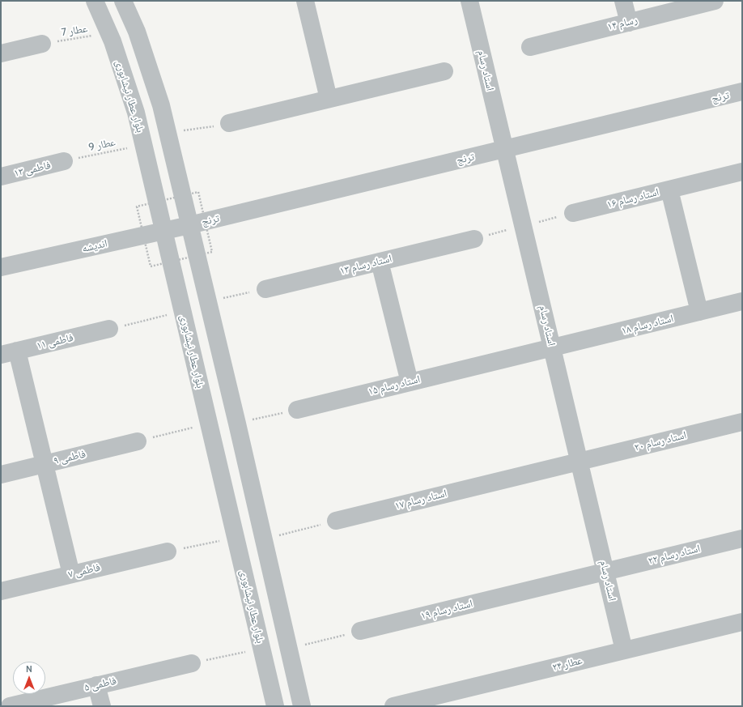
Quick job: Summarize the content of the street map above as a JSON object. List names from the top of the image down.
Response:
{
  "streets": {
    "street": [
      "رسام ۱۴",
      "استاد رسام",
      "بلوار عطار نیشابوری",
      "ترنج",
      "فاطمی ۱۳",
      "استاد رسام ۱۶",
      "اندیشه",
      "استاد رسام ۱۳",
      "استاد رسام ۱۸",
      "فاطمی ۱۱",
      "استاد رسام ۱۵",
      "استاد رسام ۲۰",
      "فاطمی ۹",
      "استاد رسام ۱۷",
      "استاد رسام ۲۲",
      "فاطمی ۷",
      "استاد رسام ۱۹",
      "عطار ۲۴",
      "فاطمی ۵"
    ],
    "path": ["عطار 7", "عطار 9"]
  },
  "crossings": [
    ["عطار 7", "بلوار عطار نیشابوری"],
    ["استاد رسام", "ترنج"],
    ["استاد رسام", "استاد رسام ۱۸"],
    ["استاد رسام", "استاد رسام ۱۵"],
    ["استاد رسام", "استاد رسام ۲۰"],
    ["استاد رسام", "استاد رسام ۱۷"],
    ["استاد رسام", "استاد رسام ۲۲"],
    ["استاد رسام", "استاد رسام ۱۹"],
    ["استاد رسام", "عطار ۲۴"],
    ["بلوار عطار نیشابوری", "عطار 9"],
    ["بلوار عطار نیشابوری", "اندیشه"],
    ["ترنج", "اندیشه"],
    ["عطار 9", "فاطمی ۱۳"],
    ["استاد رسام ۱۸", "استاد رسام ۱۵"],
    ["استاد رسام ۲۰", "استاد رسام ۱۷"],
    ["استاد رسام ۲۲", "استاد رسام ۱۹"]
  ],
  "north": "top"
}
